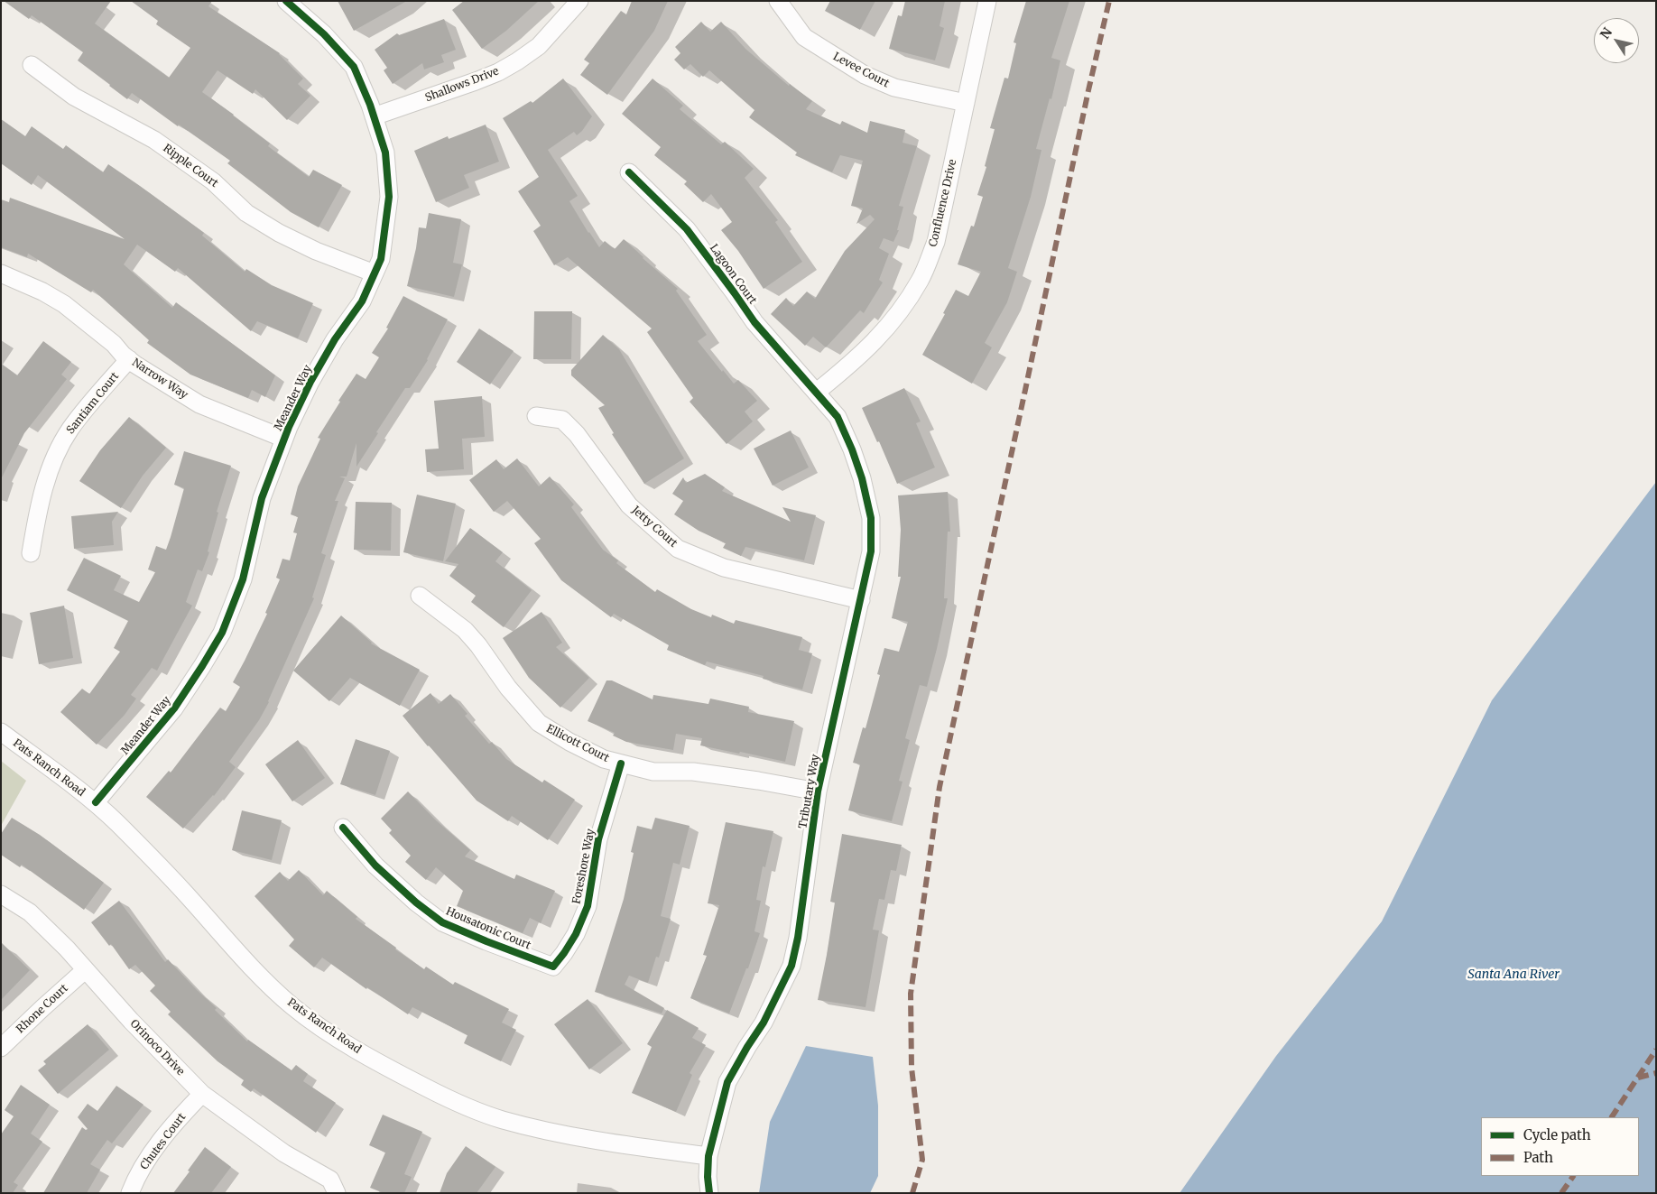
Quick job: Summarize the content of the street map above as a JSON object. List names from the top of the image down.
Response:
{
  "streets": {
    "street": [
      "Levee Court",
      "Shallows Drive",
      "Ripple Court",
      "Confluence Drive",
      "Lagoon Court",
      "Narrow Way",
      "Meander Way",
      "Santiam Court",
      "Jetty Court",
      "Ellicott Court",
      "Pats Ranch Road",
      "Tributary Way",
      "Foreshore Way",
      "Housatonic Court",
      "Rhone Court",
      "Orinoco Drive",
      "Chutes Court"
    ]
  },
  "crossings": [
    ["Levee Court", "Confluence Drive"],
    ["Shallows Drive", "Meander Way"],
    ["Ripple Court", "Meander Way"],
    ["Confluence Drive", "Lagoon Court"],
    ["Confluence Drive", "Tributary Way"],
    ["Lagoon Court", "Tributary Way"],
    ["Narrow Way", "Meander Way"],
    ["Narrow Way", "Santiam Court"],
    ["Meander Way", "Pats Ranch Road"],
    ["Jetty Court", "Tributary Way"],
    ["Ellicott Court", "Tributary Way"],
    ["Ellicott Court", "Foreshore Way"],
    ["Pats Ranch Road", "Tributary Way"],
    ["Foreshore Way", "Housatonic Court"],
    ["Rhone Court", "Orinoco Drive"],
    ["Orinoco Drive", "Chutes Court"]
  ],
  "water": ["Santa Ana River"],
  "legend": ["Cycle path", "Path"],
  "north": "top left"
}
